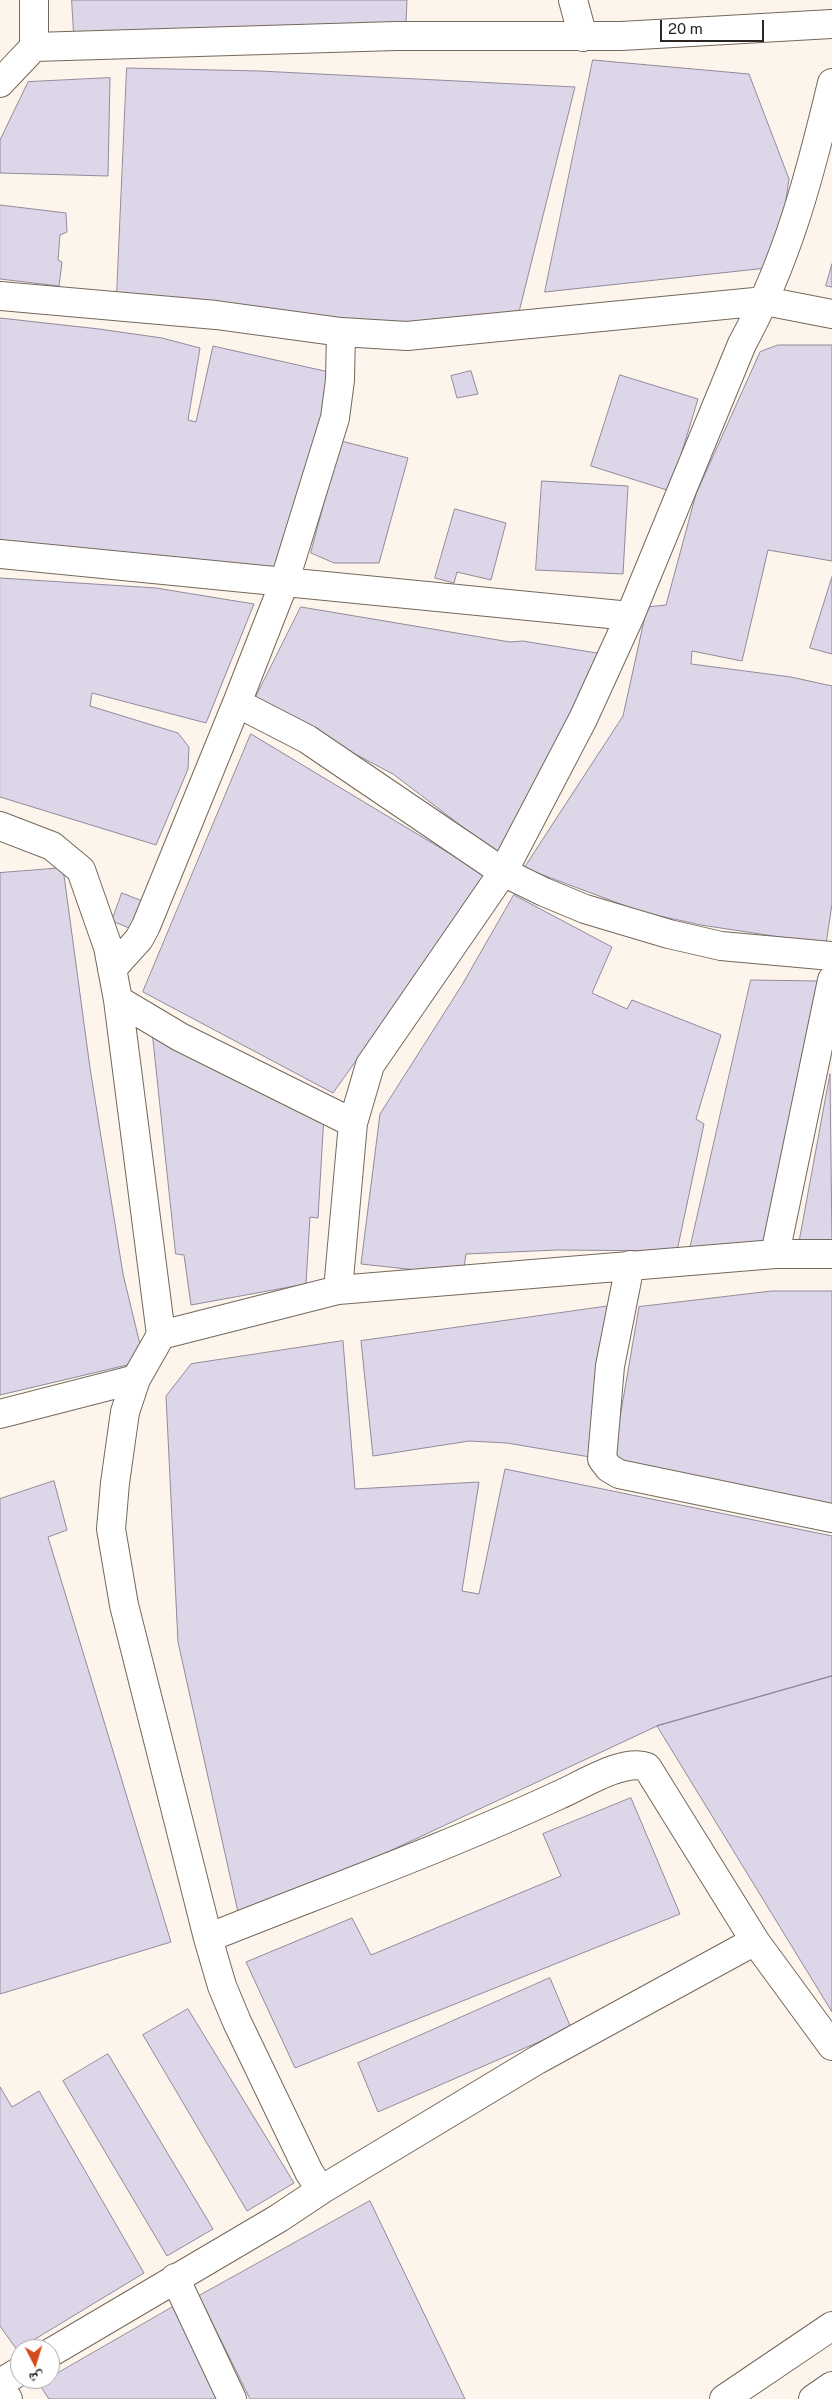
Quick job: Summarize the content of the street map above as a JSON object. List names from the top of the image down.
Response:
{
  "scale_bar": "20 m",
  "north": "bottom"
}
